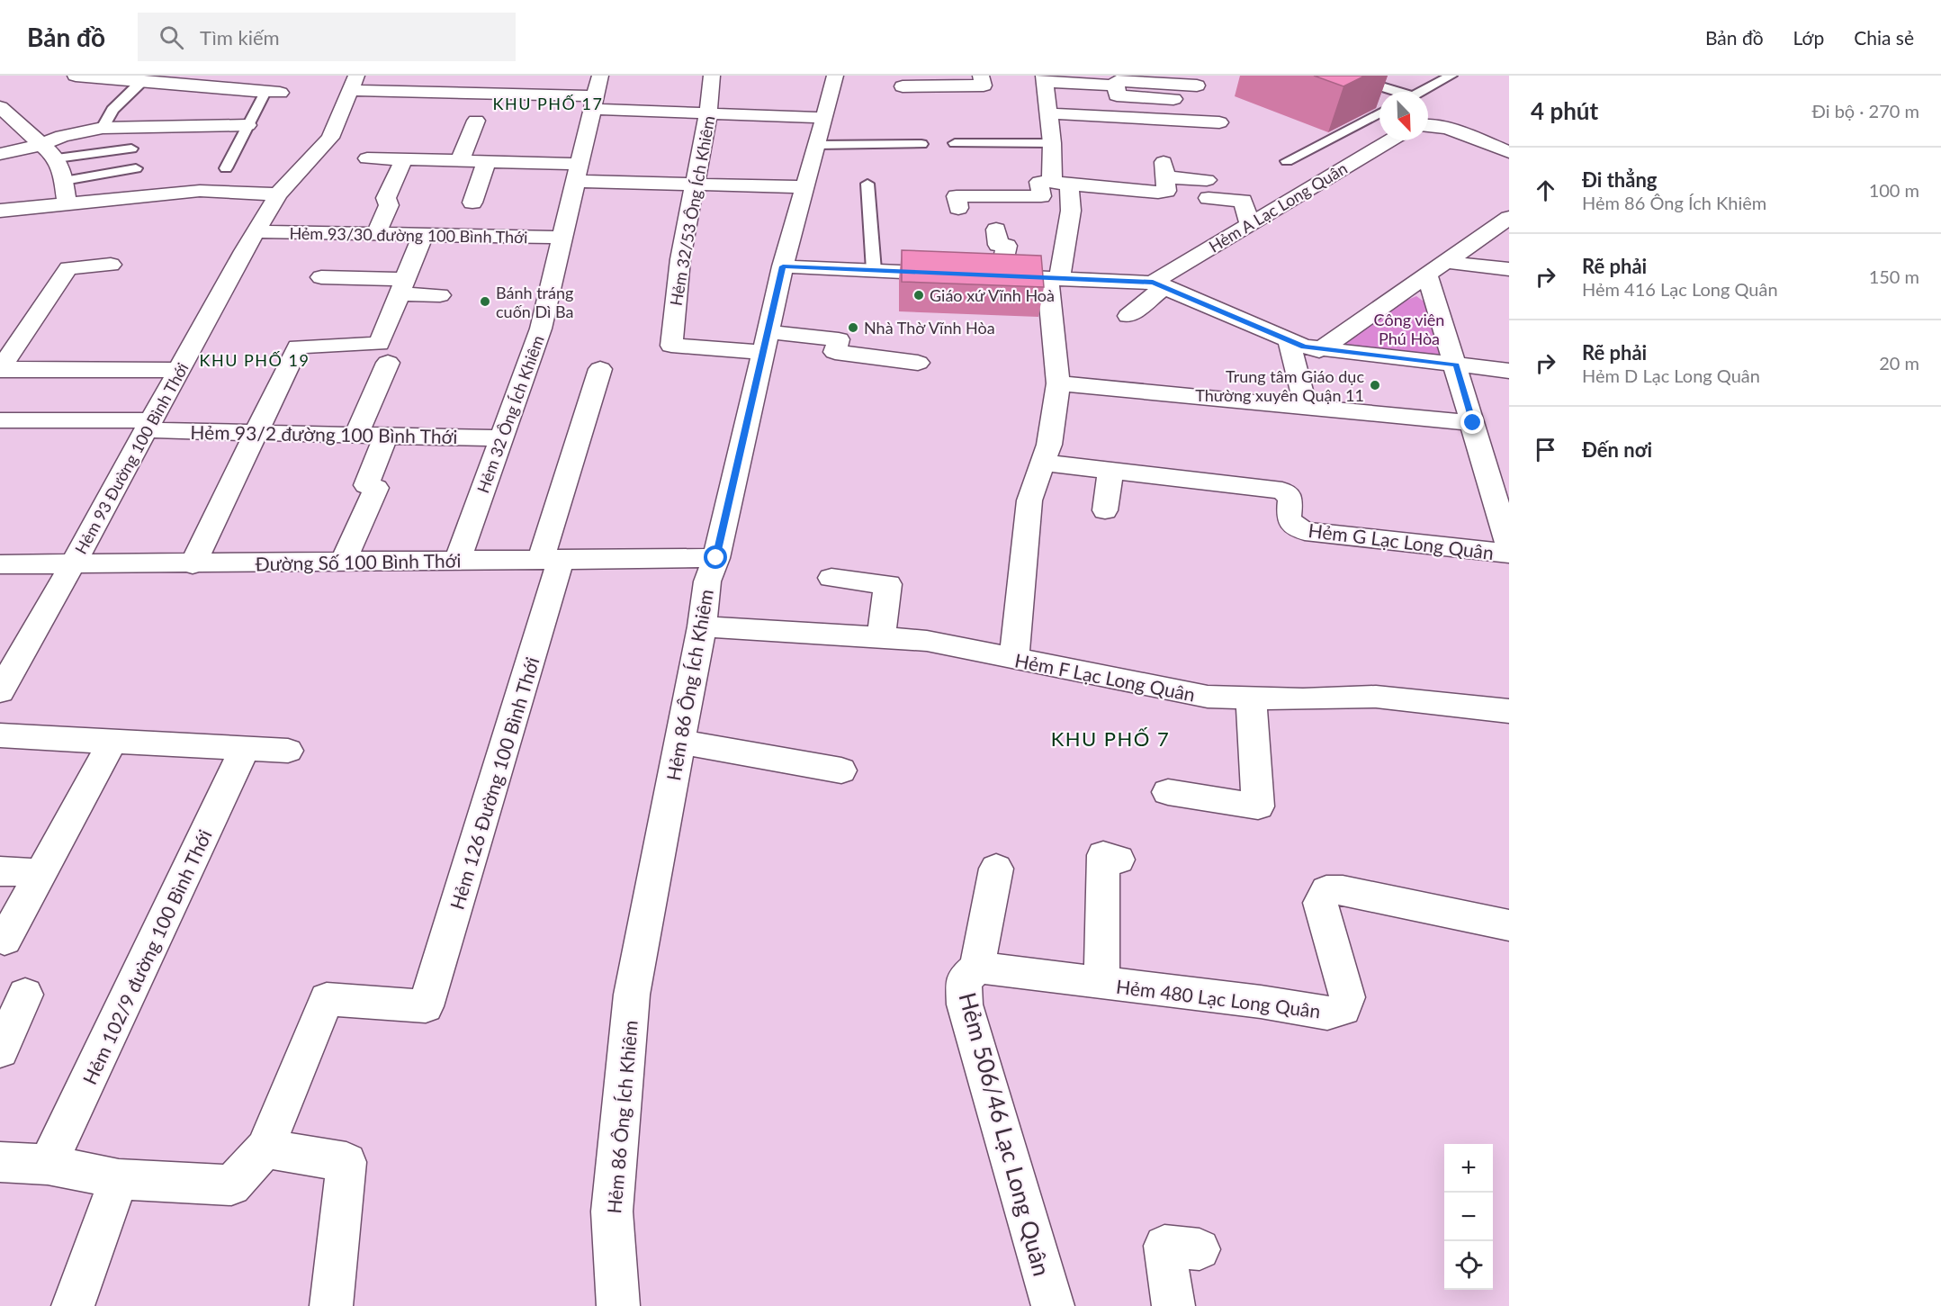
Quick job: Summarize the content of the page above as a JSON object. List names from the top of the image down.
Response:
{
  "streets": {
    "street": [
      "Hẻm A Lạc Long Quân",
      "Hẻm 32/53 Ông Ích Khiêm",
      "Hẻm 93/30 đường 100 Bình Thới",
      "Hẻm 32 Ông Ích Khiêm",
      "Hẻm 93/2 đường 100 Bình Thới",
      "Hẻm 93 Đường 100 Bình Thới",
      "Hẻm G Lạc Long Quân",
      "Đường Số 100 Bình Thới",
      "Hẻm F Lạc Long Quân",
      "Hẻm 86 Ông Ích Khiêm",
      "Hẻm 126 Đường 100 Bình Thới",
      "Hẻm 102/9 đường 100 Bình Thới",
      "Hẻm 480 Lạc Long Quân",
      "Hẻm 506/46 Lạc Long Quân"
    ]
  },
  "crossings": [
    ["Hẻm 32/53 Ông Ích Khiêm", "Hẻm 86 Ông Ích Khiêm"],
    ["Hẻm 93/30 đường 100 Bình Thới", "Hẻm 32 Ông Ích Khiêm"],
    ["Hẻm 93/30 đường 100 Bình Thới", "Hẻm 93 Đường 100 Bình Thới"],
    ["Hẻm 32 Ông Ích Khiêm", "Hẻm 93/2 đường 100 Bình Thới"],
    ["Hẻm 32 Ông Ích Khiêm", "Đường Số 100 Bình Thới"],
    ["Hẻm 93/2 đường 100 Bình Thới", "Hẻm 93 Đường 100 Bình Thới"],
    ["Hẻm 93 Đường 100 Bình Thới", "Đường Số 100 Bình Thới"],
    ["Đường Số 100 Bình Thới", "Hẻm 86 Ông Ích Khiêm"],
    ["Đường Số 100 Bình Thới", "Hẻm 126 Đường 100 Bình Thới"],
    ["Hẻm F Lạc Long Quân", "Hẻm 86 Ông Ích Khiêm"],
    ["Hẻm 480 Lạc Long Quân", "Hẻm 506/46 Lạc Long Quân"]
  ],
  "districts": ["KHU PHỐ 17", "KHU PHỐ 19", "KHU PHỐ 7"],
  "parks": ["Công viên Phú Hòa"],
  "places": [
    "Giáo xứ Vĩnh Hoà",
    "Bánh tráng cuốn Dì Ba",
    "Nhà Thờ Vĩnh Hòa",
    "Trung tâm Giáo dục Thường xuyên Quận 11"
  ],
  "north": "bottom right",
  "page": {
    "header": "Bản đồ",
    "search": "Tìm kiếm",
    "nav": ["Bản đồ", "Lớp", "Chia sẻ"],
    "heading": ["4 phút", "Đi bộ · 270 m"],
    "list": [
      ["Đi thẳng", "Hẻm 86 Ông Ích Khiêm", "100 m"],
      ["Rẽ phải", "Hẻm 416 Lạc Long Quân", "150 m"],
      ["Rẽ phải", "Hẻm D Lạc Long Quân", "20 m"],
      "Đến nơi"
    ],
    "map_buttons": ["+", "−"]
  }
}
